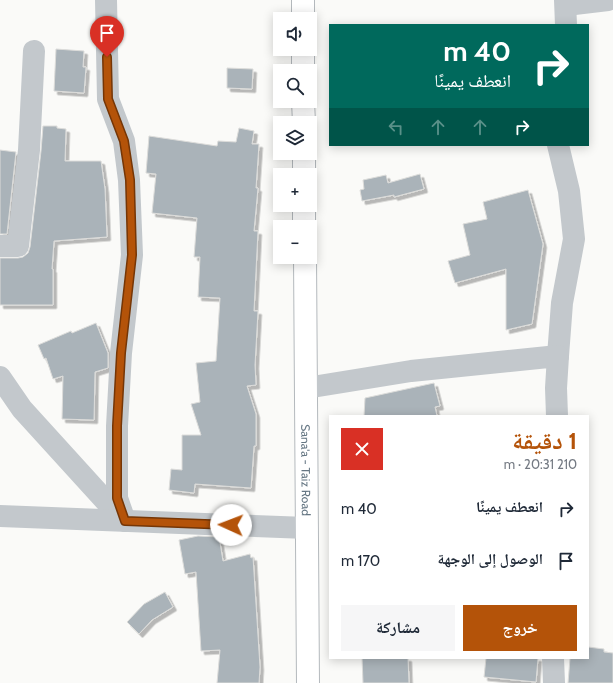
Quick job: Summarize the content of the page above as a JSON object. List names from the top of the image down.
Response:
{
  "streets": {
    "highway": ["Sana'a - Taiz Road"]
  },
  "page": {
    "map_buttons": ["+", "−"],
    "turn": ["40 m", "انعطف يمينًا"],
    "heading": ["1 دقيقة", "210 m · 20:31"],
    "list": [
      {
        "name": "انعطف يمينًا",
        "value": "40 m"
      },
      {
        "name": "الوصول إلى الوجهة",
        "value": "170 m"
      }
    ],
    "buttons": ["خروج", "مشاركة"]
  }
}
